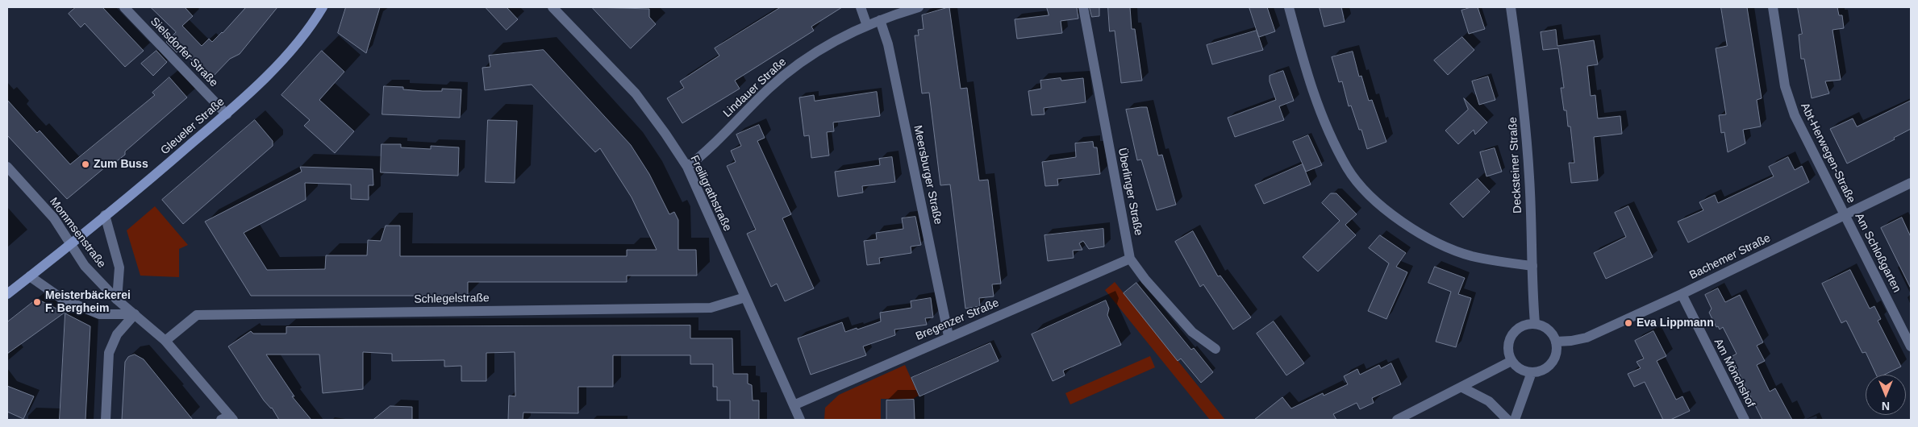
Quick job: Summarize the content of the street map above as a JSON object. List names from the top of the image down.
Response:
{
  "streets": {
    "main road": ["Gleueler Straße"],
    "street": [
      "Sielsdorfer Straße",
      "Lindauer Straße",
      "Abt-Herwegen-Straße",
      "Decksteiner Straße",
      "Meersburger Straße",
      "Überlinger Straße",
      "Freiligrathstraße",
      "Mommsenstraße",
      "Am Schloßgarten",
      "Bachemer Straße",
      "Schlegelstraße",
      "Bregenzer Straße",
      "Am Mönchshof"
    ]
  },
  "crossings": [
    ["Sielsdorfer Straße", "Gleueler Straße"],
    ["Lindauer Straße", "Meersburger Straße"],
    ["Lindauer Straße", "Freiligrathstraße"],
    ["Gleueler Straße", "Mommsenstraße"],
    ["Abt-Herwegen-Straße", "Am Schloßgarten"],
    ["Abt-Herwegen-Straße", "Bachemer Straße"],
    ["Decksteiner Straße", "Bachemer Straße"],
    ["Meersburger Straße", "Bregenzer Straße"],
    ["Überlinger Straße", "Bregenzer Straße"],
    ["Freiligrathstraße", "Schlegelstraße"],
    ["Freiligrathstraße", "Bregenzer Straße"],
    ["Mommsenstraße", "Schlegelstraße"],
    ["Am Schloßgarten", "Bachemer Straße"],
    ["Bachemer Straße", "Am Mönchshof"]
  ],
  "places": ["Zum Buss", "Meisterbäckerei F. Bergheim", "Eva Lippmann"],
  "north": "bottom"
}
